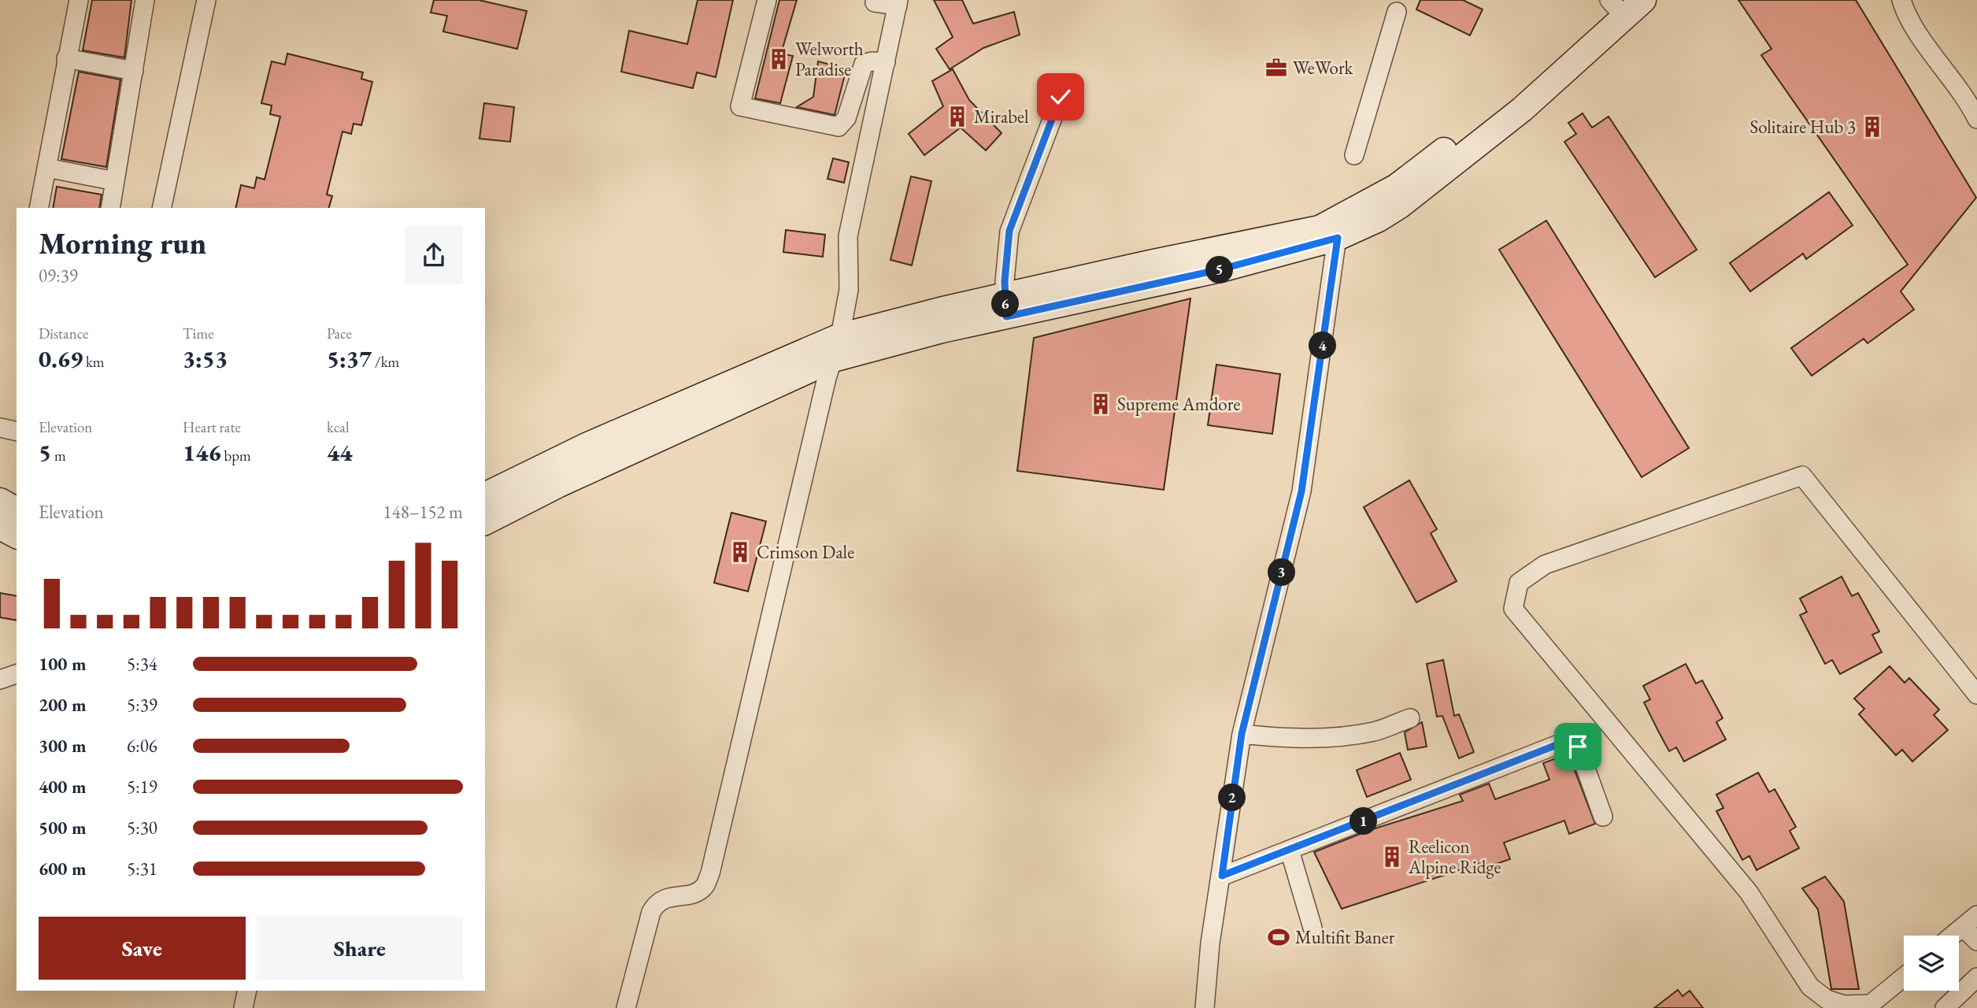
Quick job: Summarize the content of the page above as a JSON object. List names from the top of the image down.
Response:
{
  "places": {
    "building": [
      "Welworth Paradise",
      "Mirabel",
      "Solitaire Hub 3",
      "Supreme Amdore",
      "Crimson Dale",
      "Reelicon Alpine Ridge"
    ],
    "office": ["WeWork"],
    "sports": ["Multifit Baner"]
  },
  "page": {
    "heading": ["Morning run", "09:39"],
    "pins": [
      "5",
      "6",
      "4",
      "3",
      "2",
      "1"
    ],
    "stats": [
      ["Distance", "0.69 km"],
      ["Time", "3:53"],
      ["Pace", "5:37 /km"],
      ["Elevation", "5 m"],
      ["Heart rate", "146 bpm"],
      ["kcal", "44"]
    ],
    "chart": ["Elevation", "148–152 m"],
    "list": [
      {
        "name": "100 m",
        "note": "5:34"
      },
      {
        "name": "200 m",
        "note": "5:39"
      },
      {
        "name": "300 m",
        "note": "6:06"
      },
      {
        "name": "400 m",
        "note": "5:19"
      },
      {
        "name": "500 m",
        "note": "5:30"
      },
      {
        "name": "600 m",
        "note": "5:31"
      }
    ],
    "buttons": ["Save", "Share"]
  }
}
